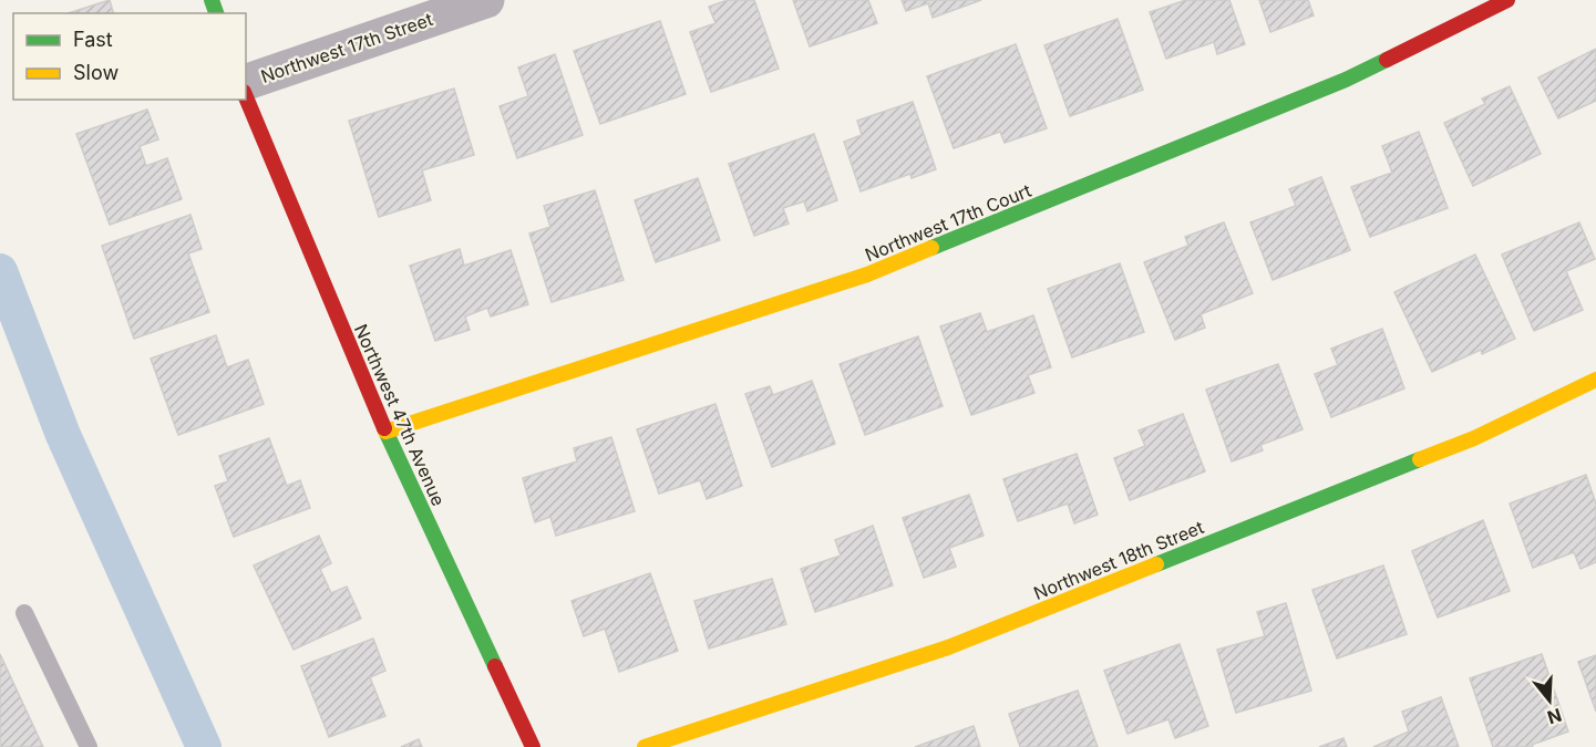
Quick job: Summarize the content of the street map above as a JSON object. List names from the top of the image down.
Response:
{
  "streets": {
    "street": [
      "Northwest 17th Street",
      "Northwest 17th Court",
      "Northwest 47th Avenue",
      "Northwest 18th Street"
    ]
  },
  "crossings": [
    ["Northwest 17th Court", "Northwest 47th Avenue"]
  ],
  "legend": ["Fast", "Slow"],
  "north": "bottom"
}
